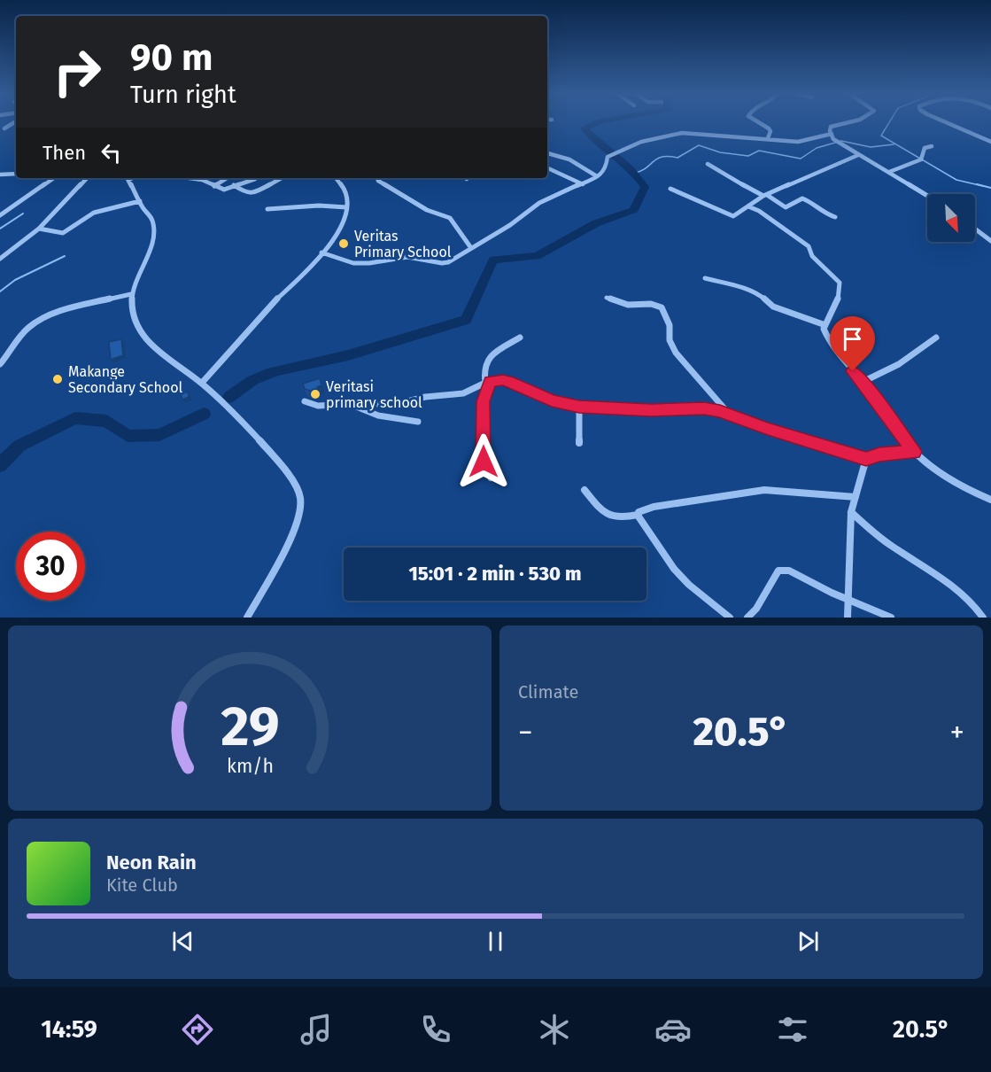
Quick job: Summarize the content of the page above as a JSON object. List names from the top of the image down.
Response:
{
  "places": ["Veritas Primary School", "Makange Secondary School", "Veritasi primary school"],
  "north": "bottom right",
  "page": {
    "turn": ["90 m", "Turn right"],
    "then": "Then",
    "limit": "30",
    "trip": "15:01 · 2 min · 530 m",
    "tile": "Climate",
    "heat": ["−", "20.5°", "+"],
    "song": ["Neon Rain", "Kite Club"],
    "tabs": ["14:59", "20.5°"],
    "gauge": ["29", "km/h"]
  }
}
